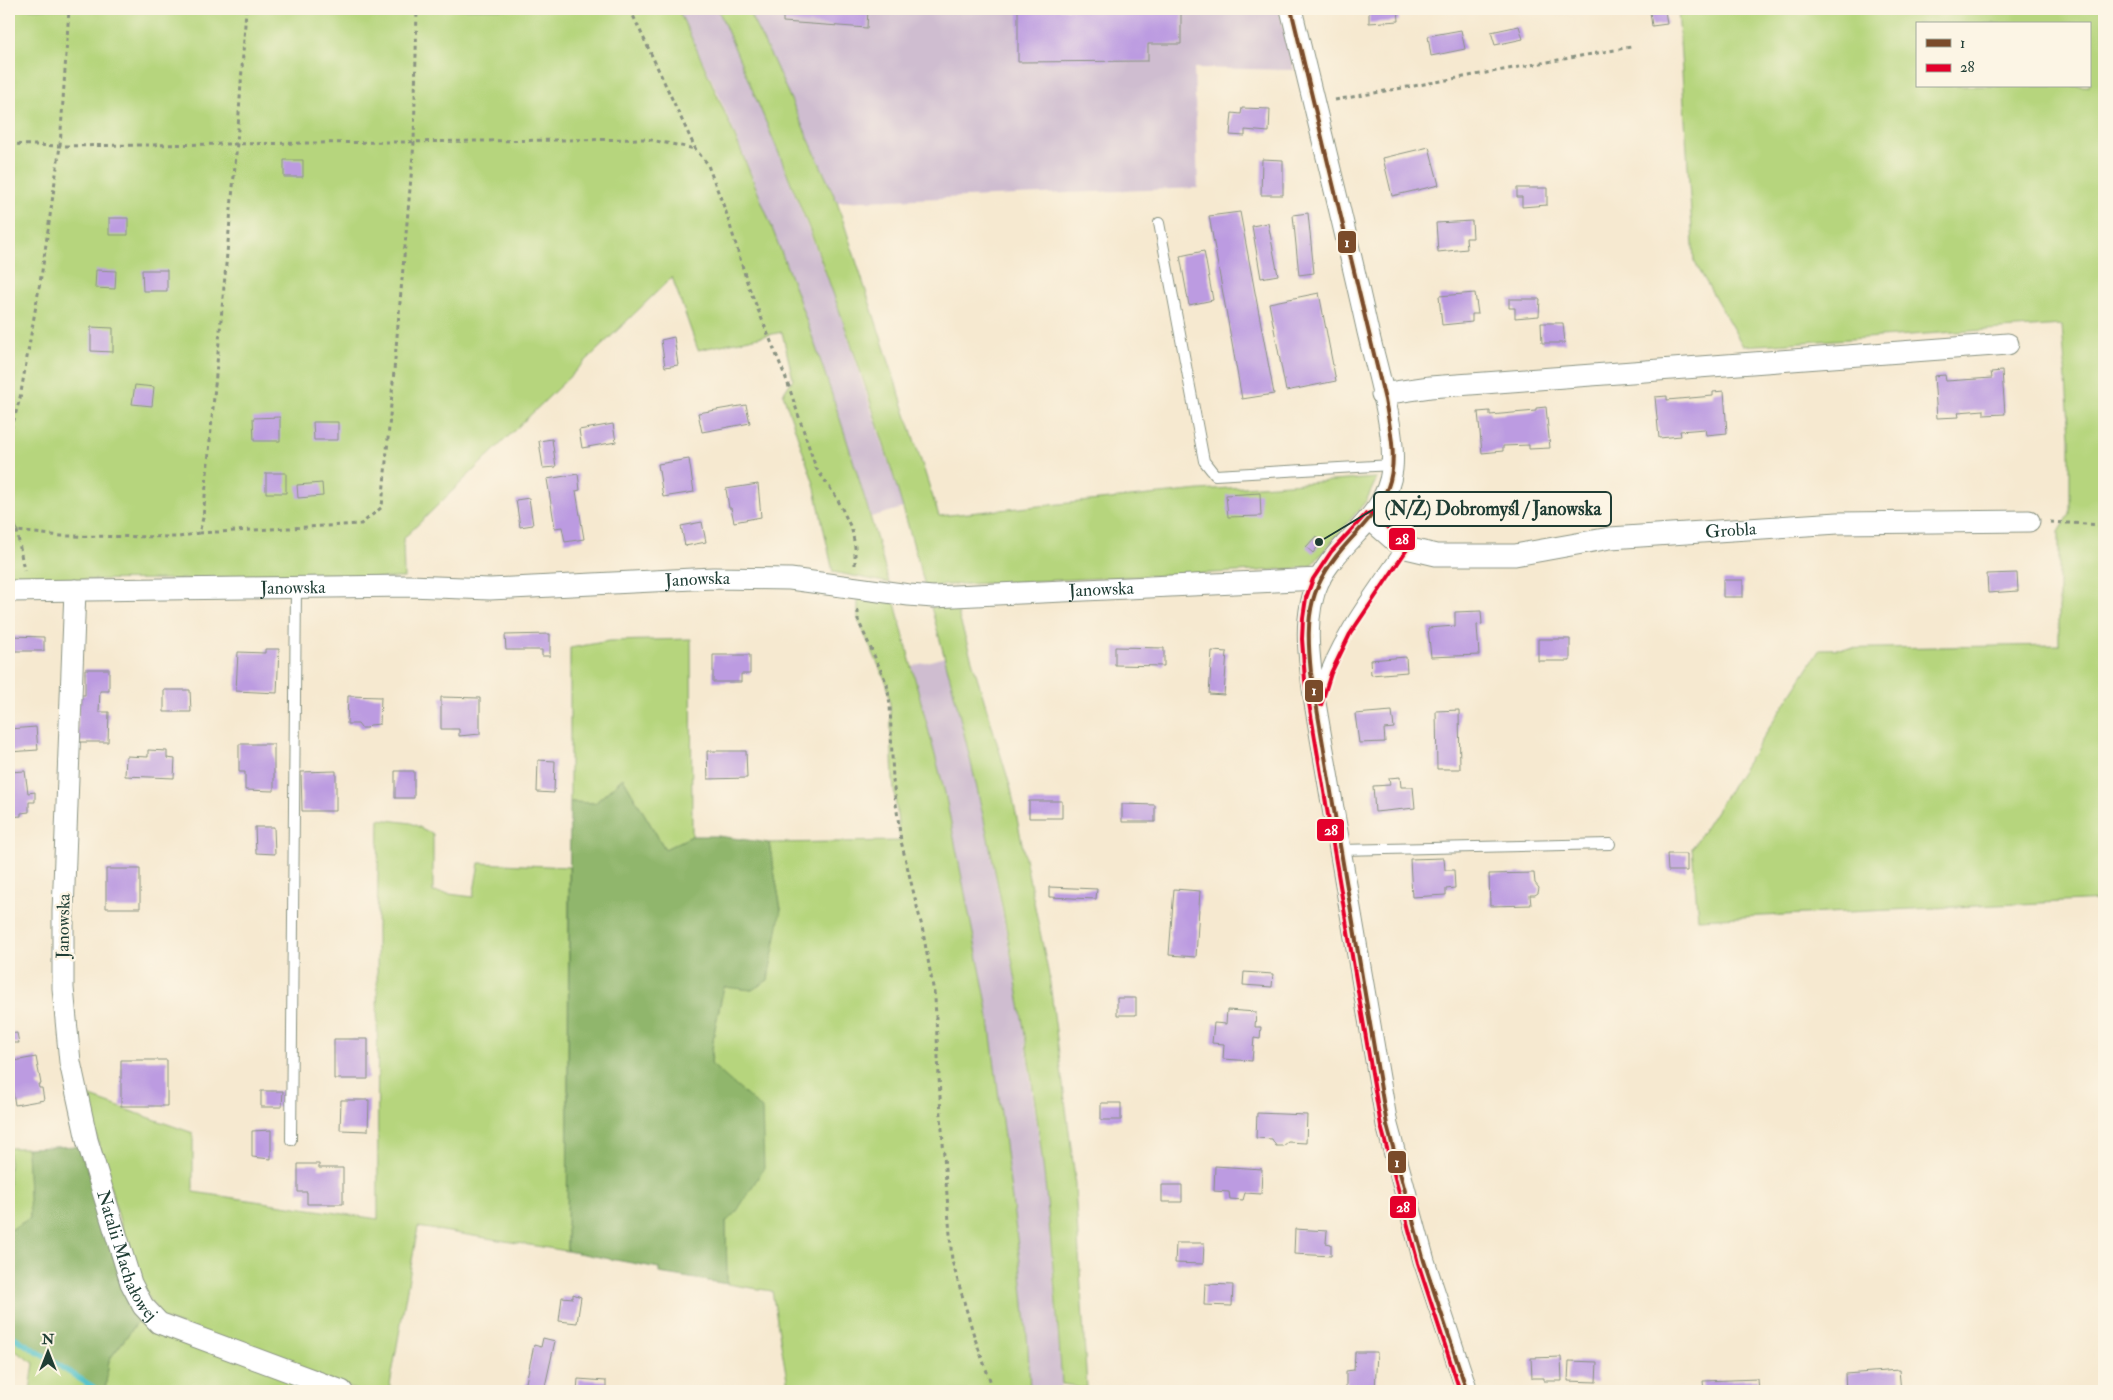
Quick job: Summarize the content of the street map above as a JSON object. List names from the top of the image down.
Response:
{
  "streets": {
    "street": ["Grobla", "Janowska", "Natalii Machałowej"]
  },
  "crossings": [
    ["Janowska", "Natalii Machałowej"]
  ],
  "places": ["(N/Ż) Dobromyśl / Janowska"],
  "lines": ["transit line 1", "transit line 28"],
  "legend": ["1", "28"],
  "north": "top"
}
